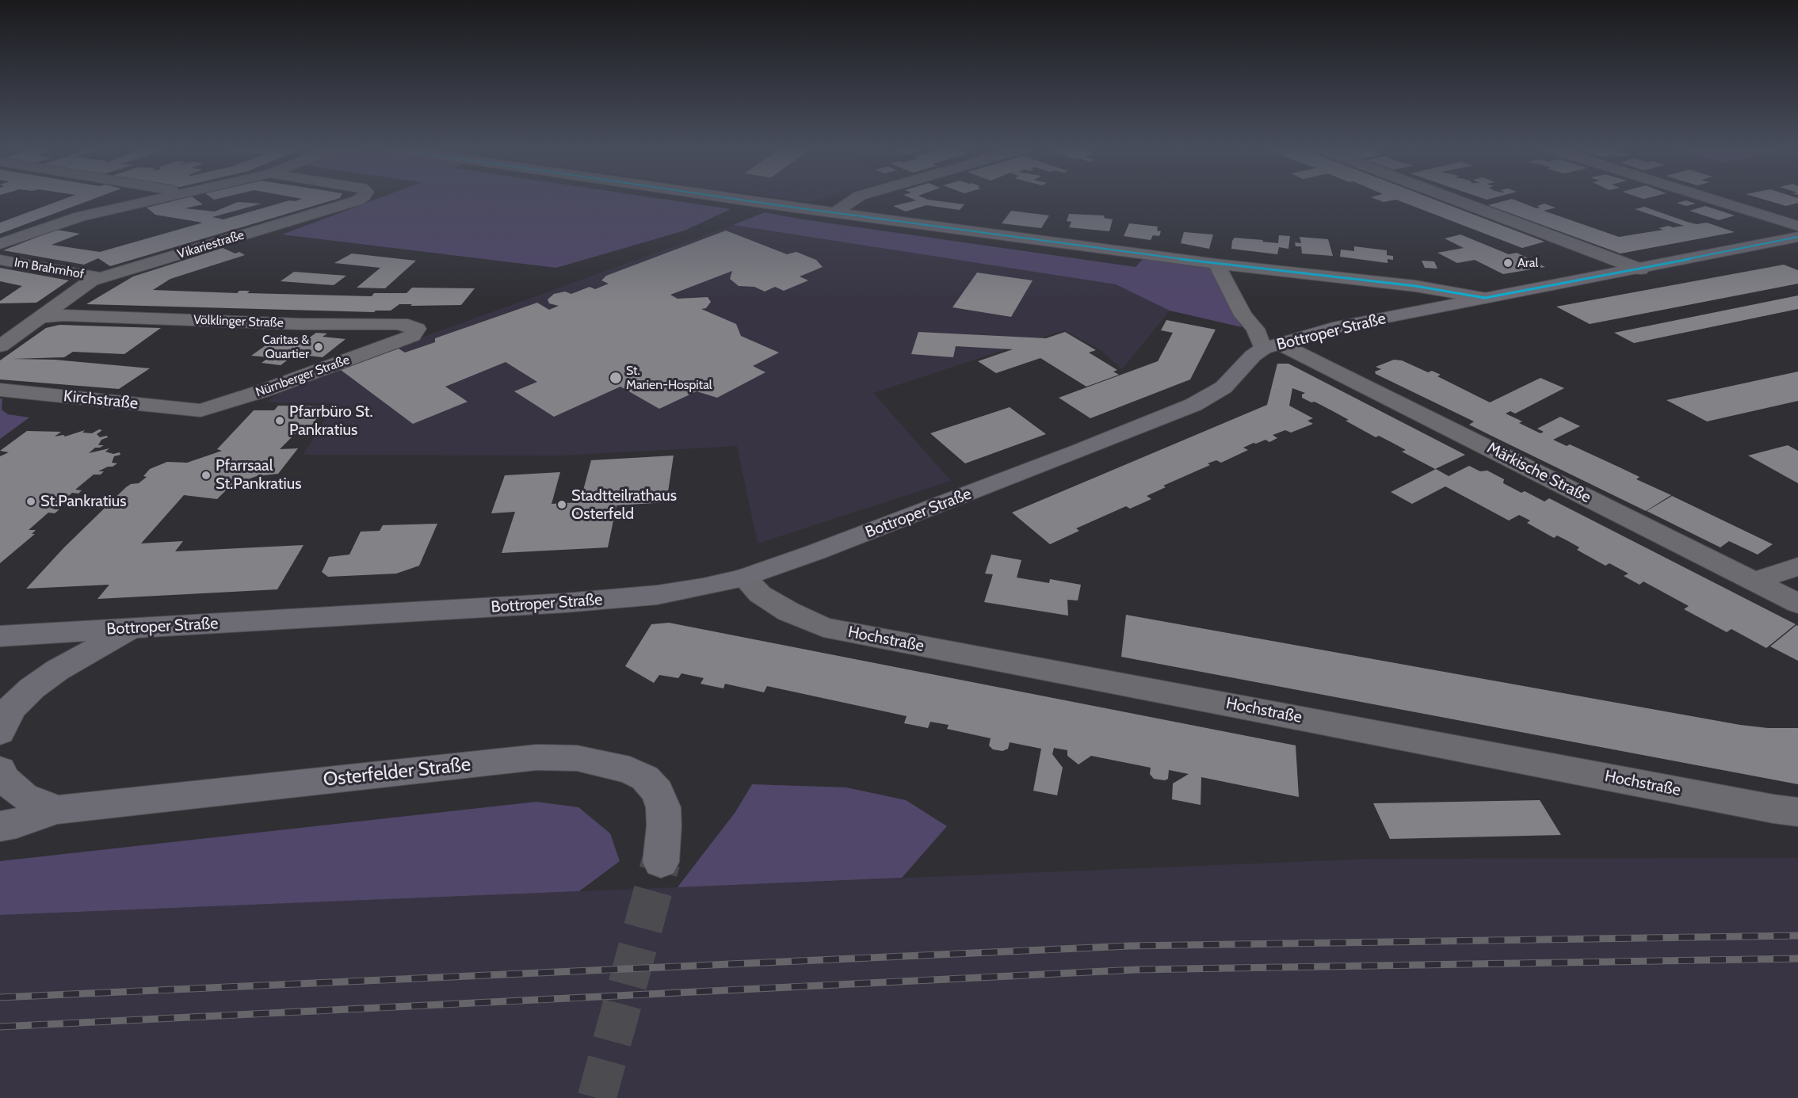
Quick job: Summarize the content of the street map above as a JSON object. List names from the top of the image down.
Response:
{
  "streets": {
    "main road": ["Bottroper Straße", "Osterfelder Straße"],
    "street": [
      "Vikariestraße",
      "Im Brahmhof",
      "Völklinger Straße",
      "Nürnberger Straße",
      "Kirchstraße",
      "Märkische Straße",
      "Hochstraße"
    ]
  },
  "crossings": [
    ["Vikariestraße", "Im Brahmhof"],
    ["Vikariestraße", "Völklinger Straße"],
    ["Völklinger Straße", "Nürnberger Straße"],
    ["Bottroper Straße", "Märkische Straße"],
    ["Bottroper Straße", "Hochstraße"],
    ["Nürnberger Straße", "Kirchstraße"]
  ],
  "places": [
    "Aral",
    "Caritas & Quartier",
    "St. Marien-Hospital",
    "Pfarrbüro St. Pankratius",
    "Pfarrsaal St.Pankratius",
    "St.Pankratius",
    "Stadtteilrathaus Osterfeld"
  ]
}
